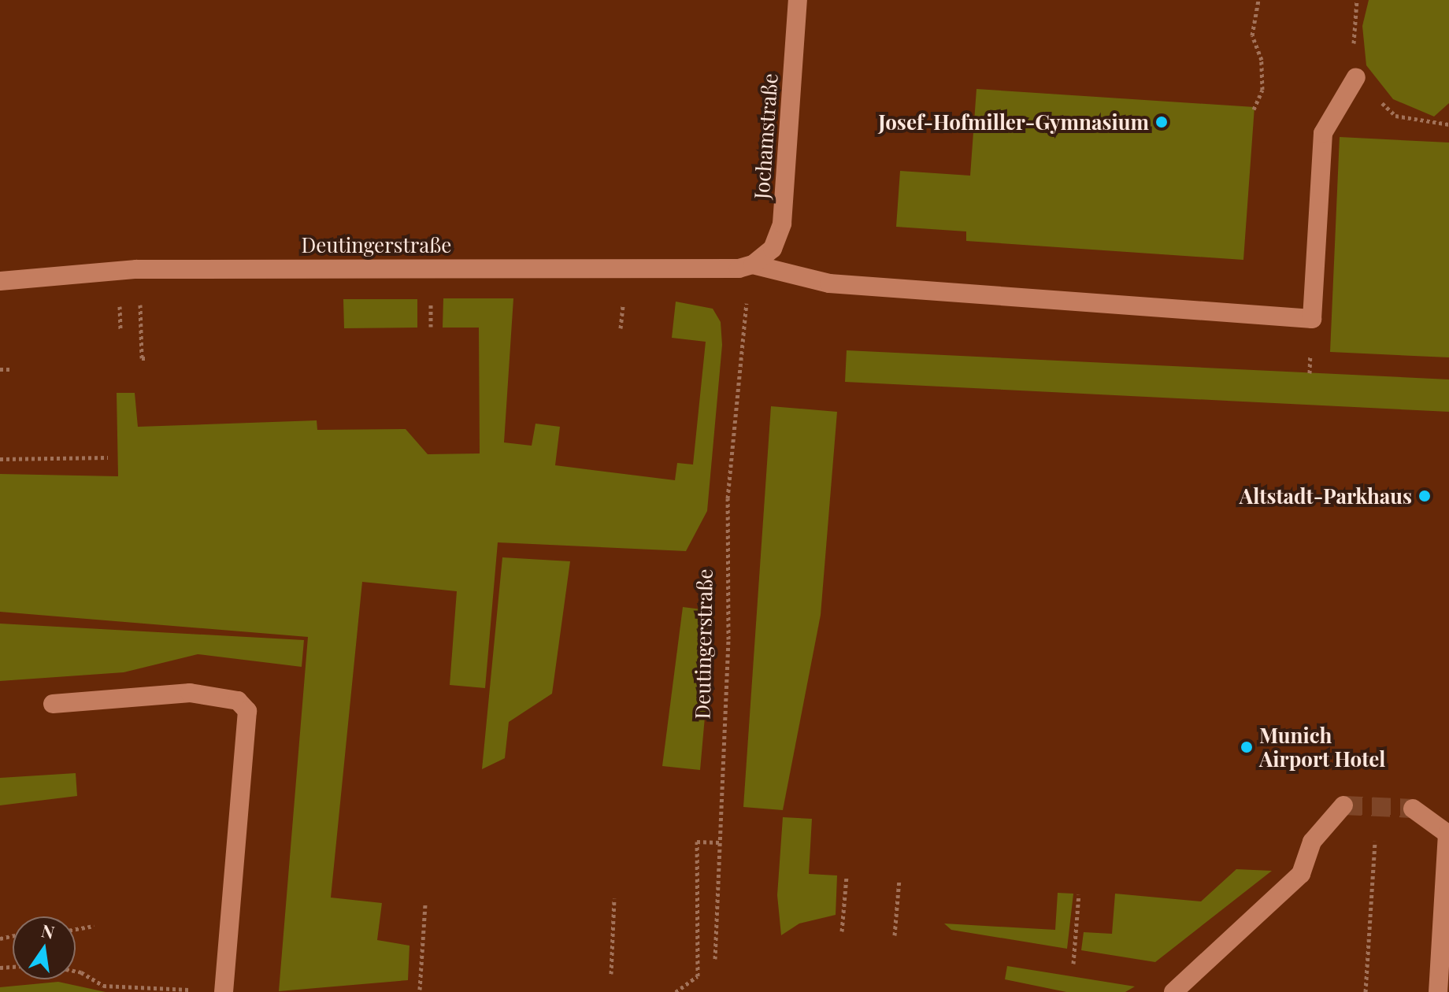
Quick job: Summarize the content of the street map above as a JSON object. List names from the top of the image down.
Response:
{
  "streets": {
    "street": ["Jochamstraße", "Deutingerstraße"]
  },
  "crossings": [
    ["Jochamstraße", "Deutingerstraße"]
  ],
  "places": ["Josef-Hofmiller-Gymnasium", "Altstadt-Parkhaus", "Munich Airport Hotel"],
  "north": "top"
}
